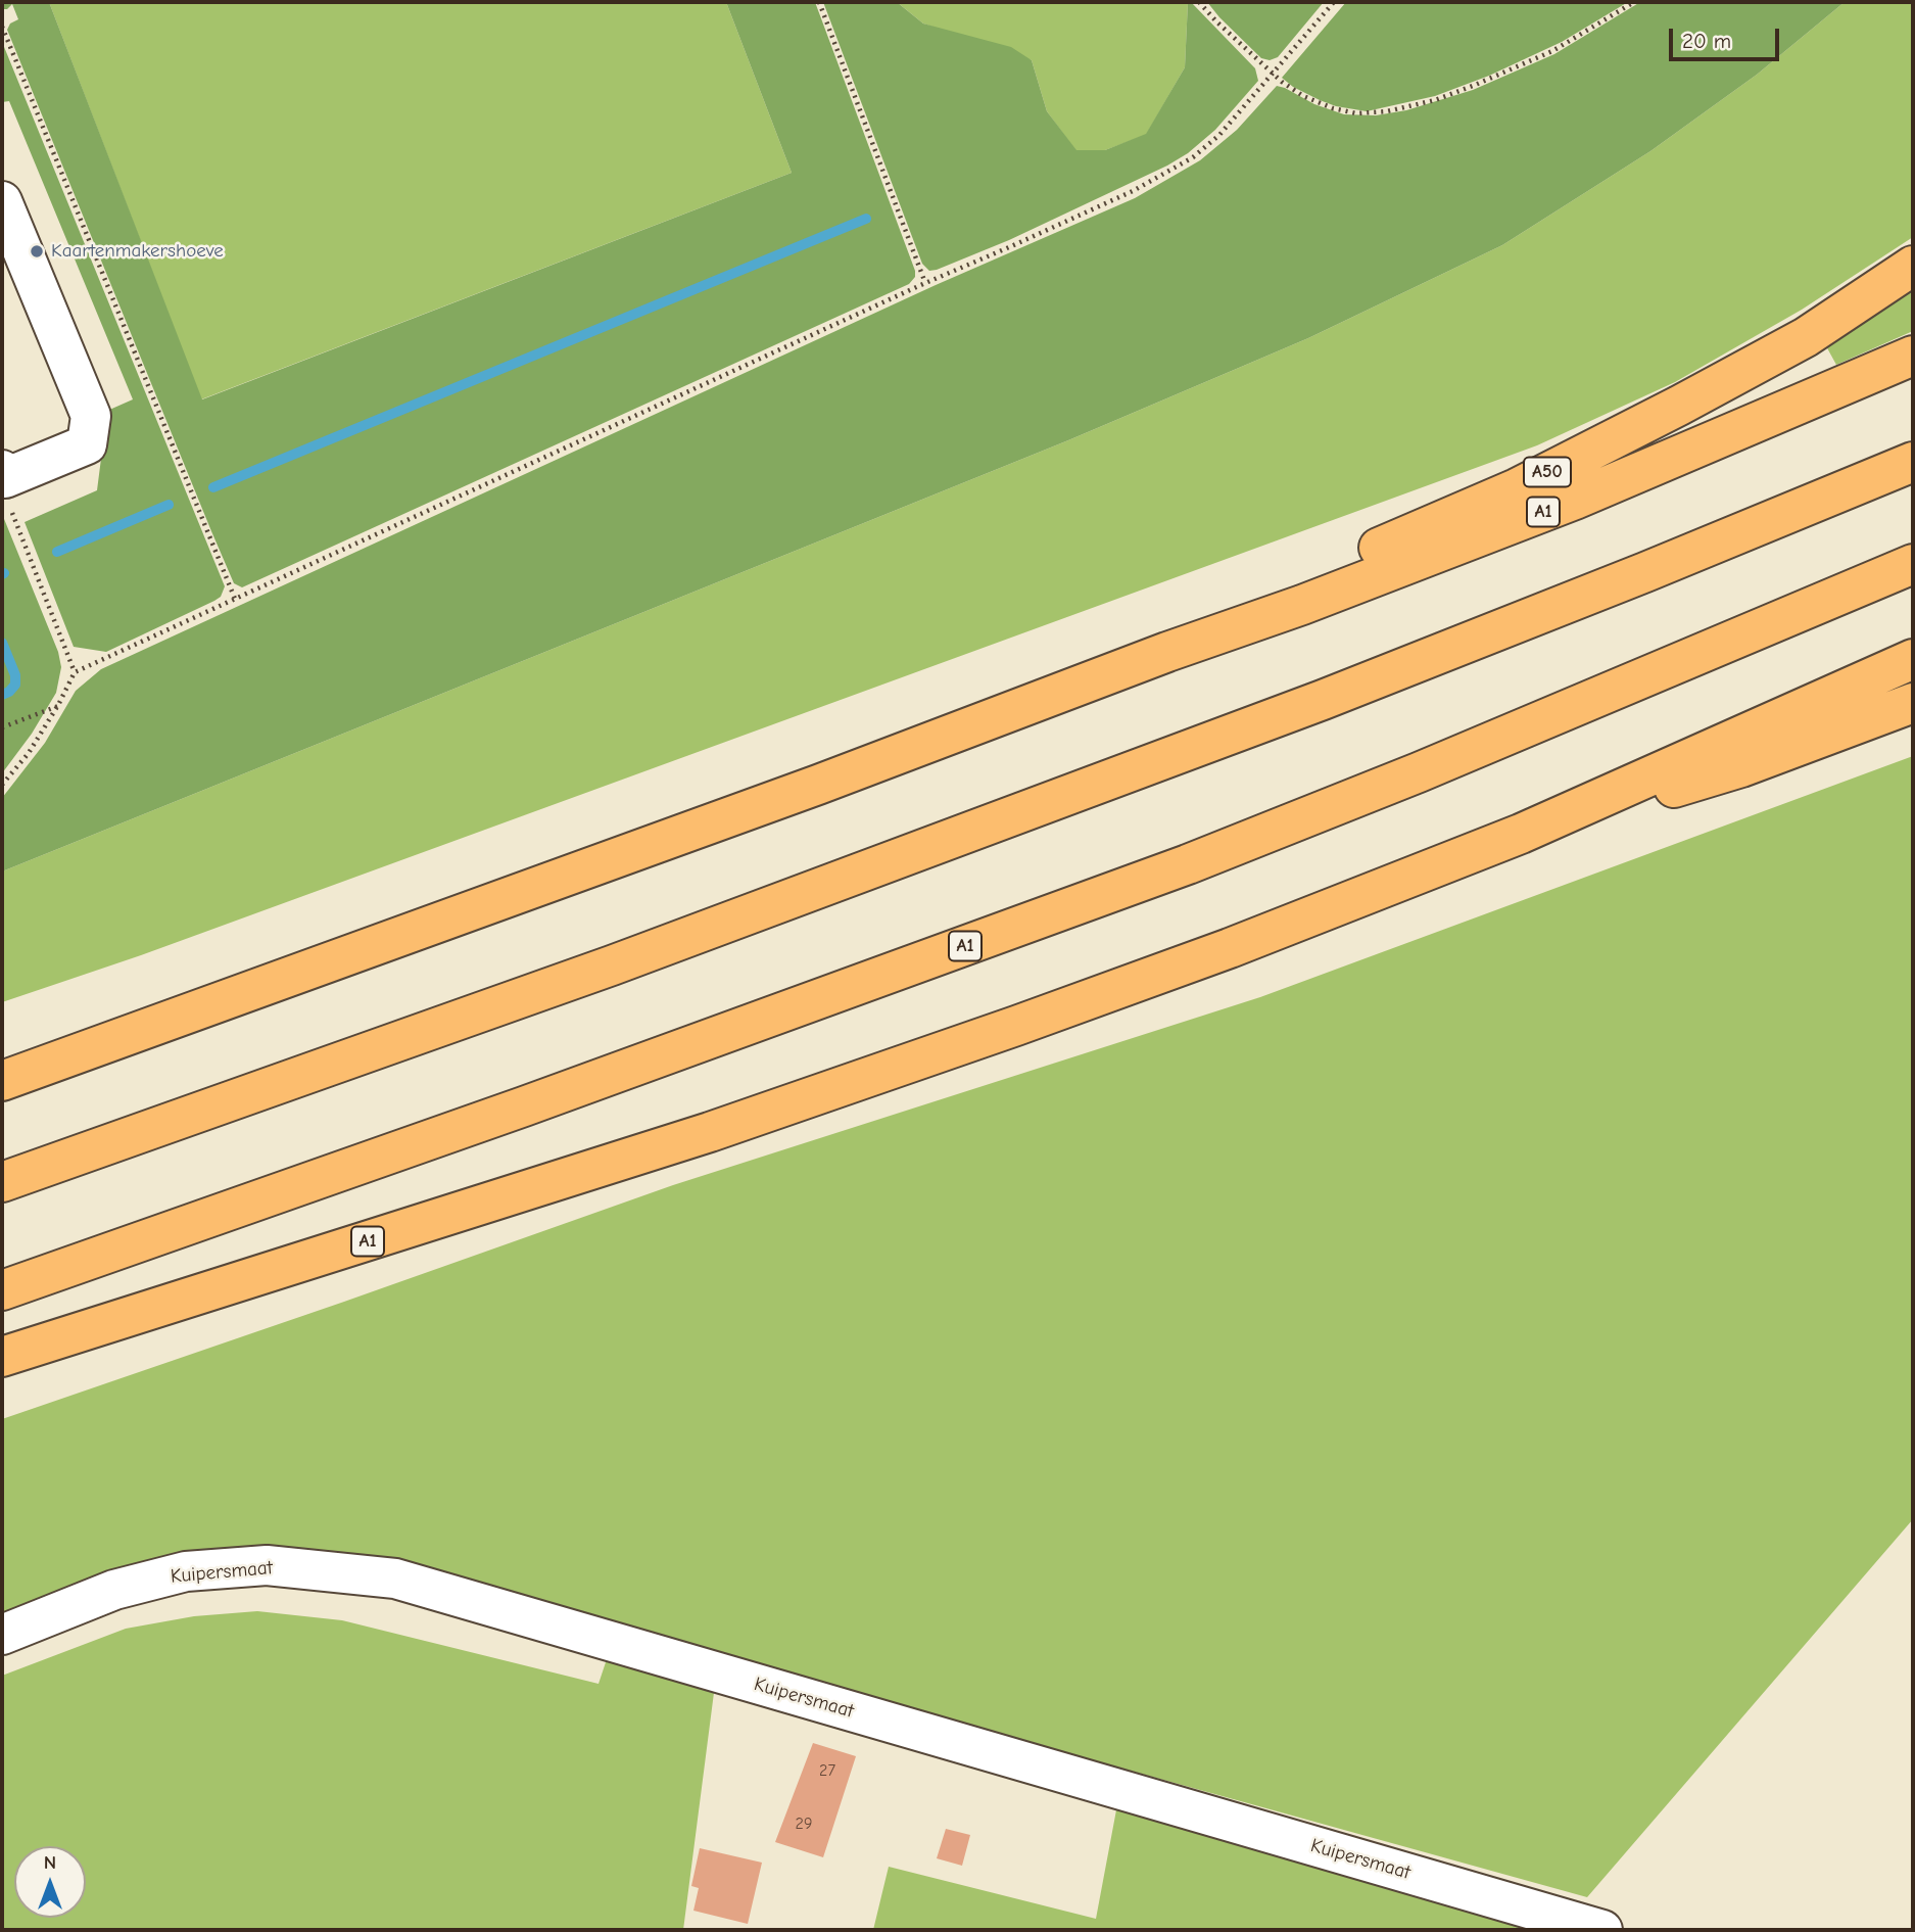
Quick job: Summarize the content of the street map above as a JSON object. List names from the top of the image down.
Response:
{
  "streets": {
    "highway": ["A50", "A1"],
    "street": ["Kuipersmaat"]
  },
  "crossings": [
    ["A50", "A1"]
  ],
  "places": ["Kaartenmakershoeve"],
  "house_numbers": ["27", "29"],
  "scale_bar": "20 m",
  "north": "top"
}
